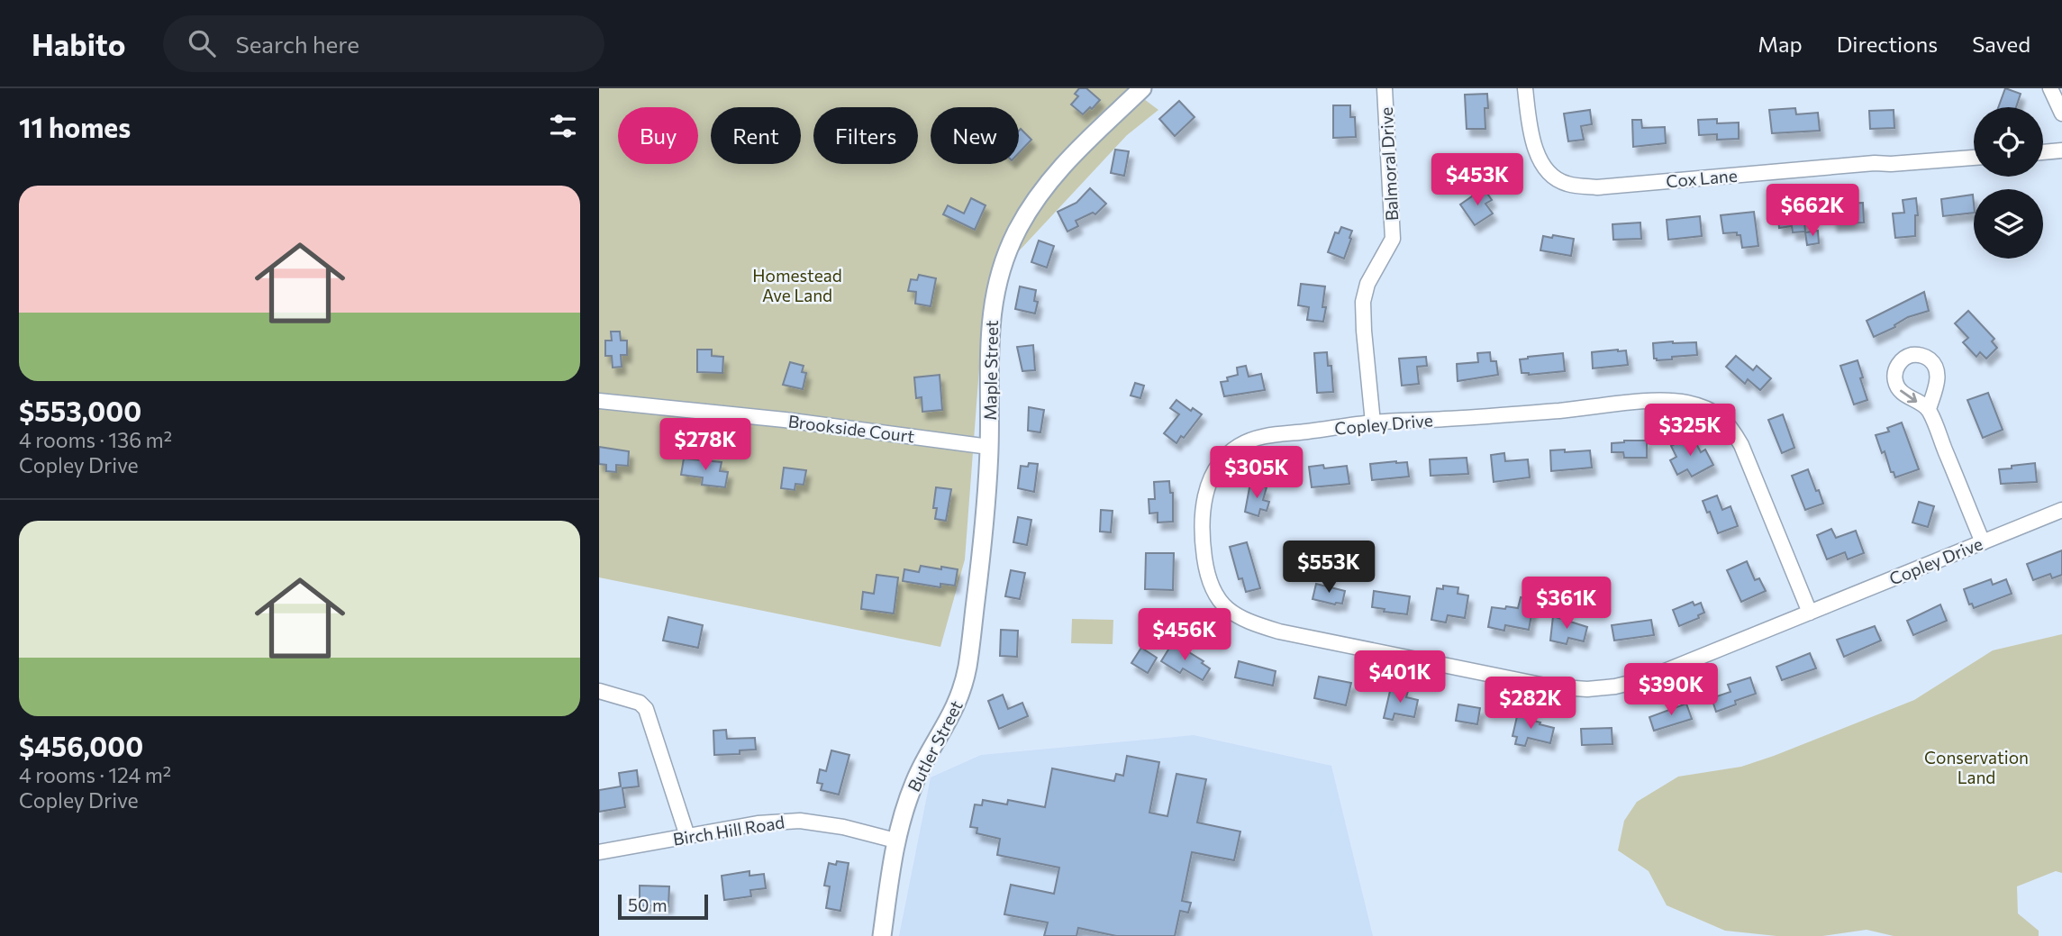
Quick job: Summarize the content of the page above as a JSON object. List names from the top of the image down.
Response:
{
  "streets": {
    "street": [
      "Balmoral Drive",
      "Cox Lane",
      "Maple Street",
      "Copley Drive",
      "Brookside Court",
      "Butler Street",
      "Birch Hill Road"
    ]
  },
  "crossings": [
    ["Balmoral Drive", "Copley Drive"],
    ["Maple Street", "Brookside Court"],
    ["Maple Street", "Butler Street"],
    ["Butler Street", "Birch Hill Road"]
  ],
  "parks": ["Homestead Ave Land", "Conservation Land"],
  "scale_bar": "50 m",
  "page": {
    "header": "Habito",
    "search": "Search here",
    "nav": ["Map", "Directions", "Saved"],
    "heading": "11 homes",
    "chip": [
      "Buy",
      "Rent",
      "Filters",
      "New"
    ],
    "price": [
      "$453K",
      "$662K",
      "$325K",
      "$278K",
      "$305K",
      "$553K",
      "$361K",
      "$456K",
      "$401K",
      "$390K",
      "$282K"
    ],
    "list": [
      {
        "name": "$553,000",
        "note": "4 rooms · 136 m² · Copley Drive"
      },
      {
        "name": "$456,000",
        "note": "4 rooms · 124 m² · Copley Drive"
      }
    ],
    "scale": "50 m"
  }
}
